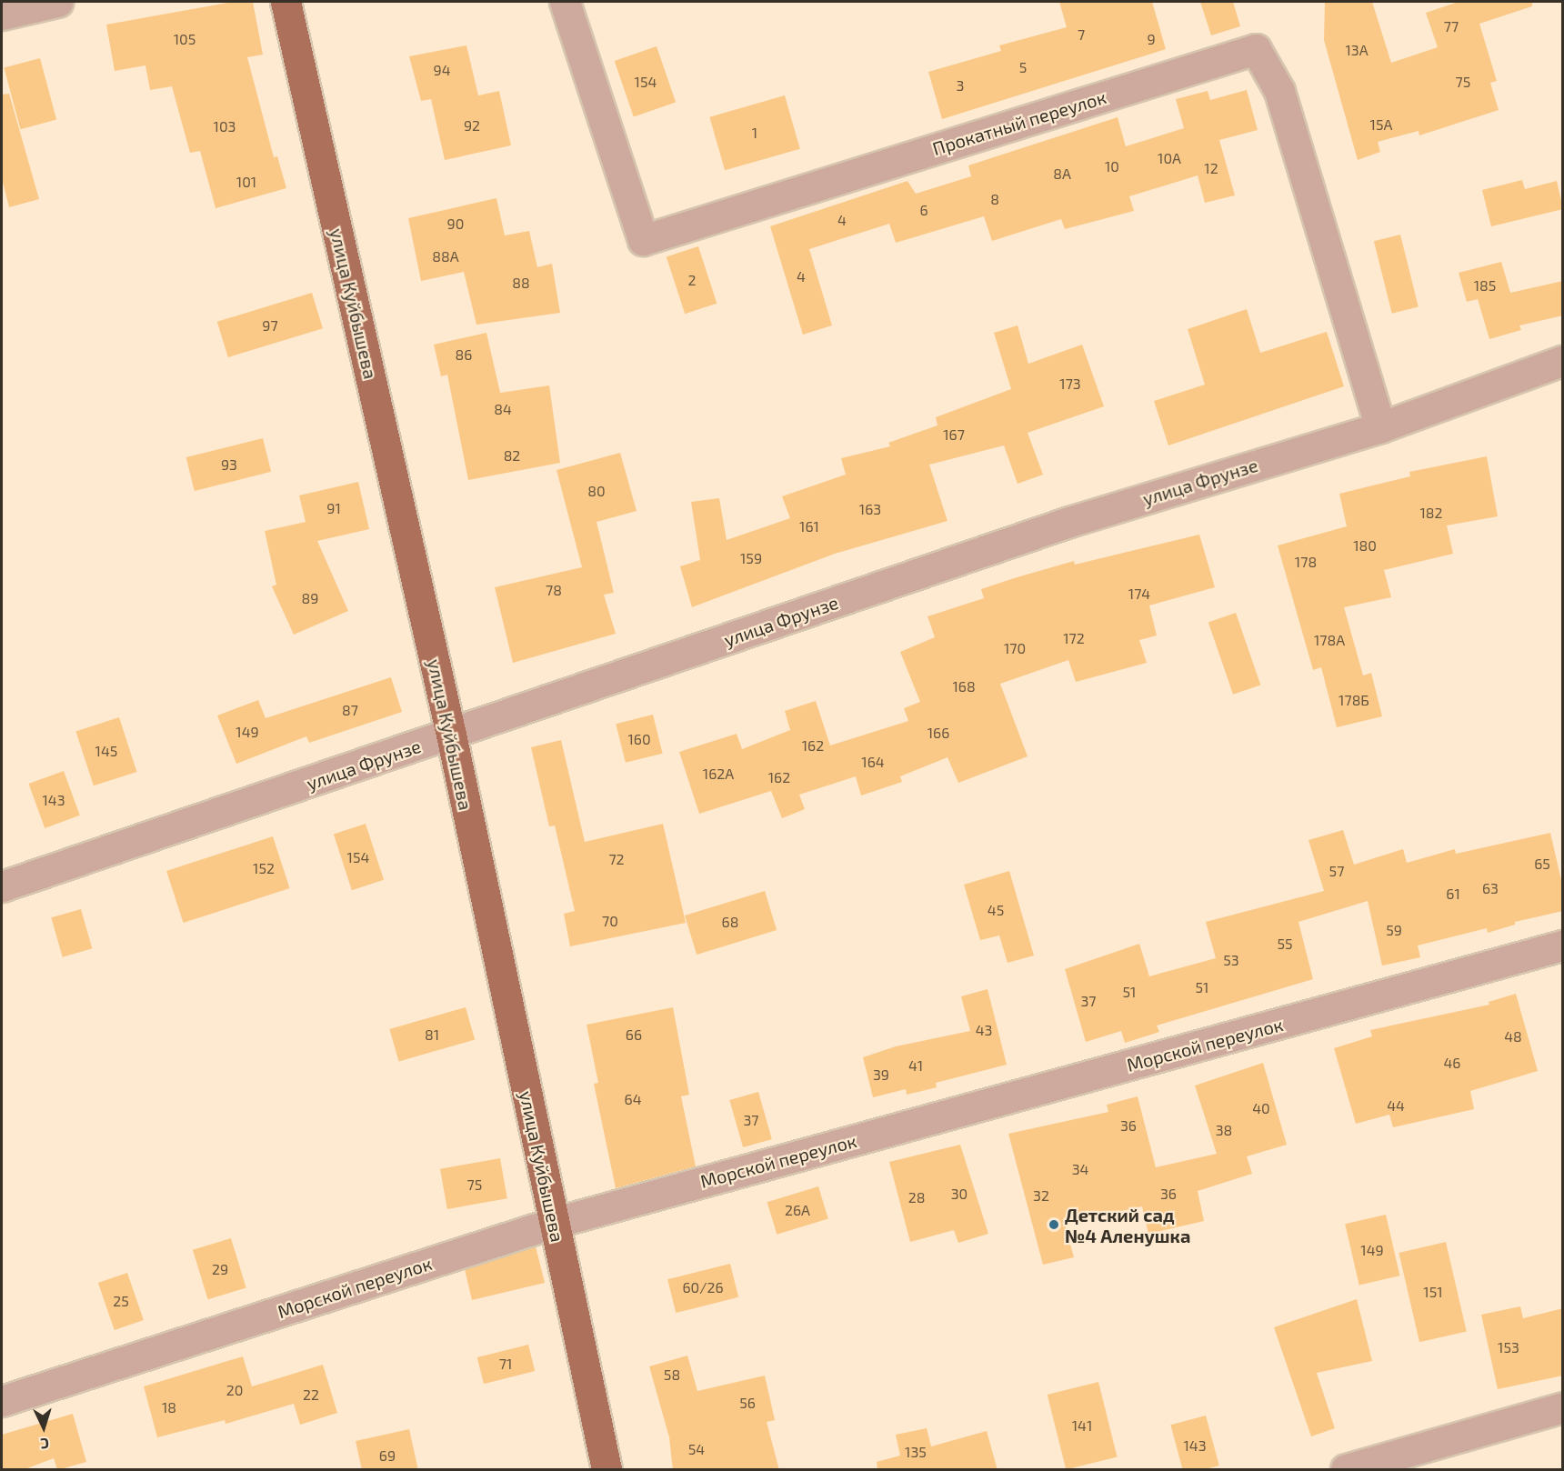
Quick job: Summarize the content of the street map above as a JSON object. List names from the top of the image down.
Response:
{
  "streets": {
    "main road": ["улица Куйбышева"],
    "street": ["Прокатный переулок", "улица Фрунзе", "Морской переулок"]
  },
  "crossings": [
    ["Прокатный переулок", "улица Фрунзе"],
    ["улица Куйбышева", "улица Фрунзе"],
    ["улица Куйбышева", "Морской переулок"]
  ],
  "places": ["Детский сад №4 Аленушка"],
  "house_numbers": [
    "77",
    "7",
    "105",
    "9",
    "13А",
    "5",
    "94",
    "154",
    "75",
    "3",
    "15А",
    "92",
    "103",
    "1",
    "10А",
    "10",
    "12",
    "8А",
    "101",
    "8",
    "6",
    "4",
    "90",
    "88А",
    "4",
    "2",
    "88",
    "185",
    "97",
    "86",
    "173",
    "84",
    "167",
    "82",
    "93",
    "80",
    "91",
    "163",
    "182",
    "161",
    "180",
    "159",
    "178",
    "78",
    "174",
    "89",
    "172",
    "178А",
    "170",
    "168",
    "178Б",
    "87",
    "149",
    "166",
    "160",
    "162",
    "145",
    "164",
    "162А",
    "162",
    "143",
    "154",
    "72",
    "65",
    "152",
    "57",
    "63",
    "61",
    "45",
    "70",
    "68",
    "59",
    "55",
    "53",
    "51",
    "51",
    "37",
    "43",
    "81",
    "66",
    "48",
    "46",
    "41",
    "39",
    "64",
    "44",
    "40",
    "37",
    "36",
    "38",
    "34",
    "75",
    "30",
    "36",
    "32",
    "28",
    "26А",
    "149",
    "29",
    "60/26",
    "151",
    "25",
    "153",
    "71",
    "58",
    "20",
    "22",
    "56",
    "18",
    "141",
    "143",
    "54",
    "135",
    "69"
  ],
  "north": "bottom"
}
